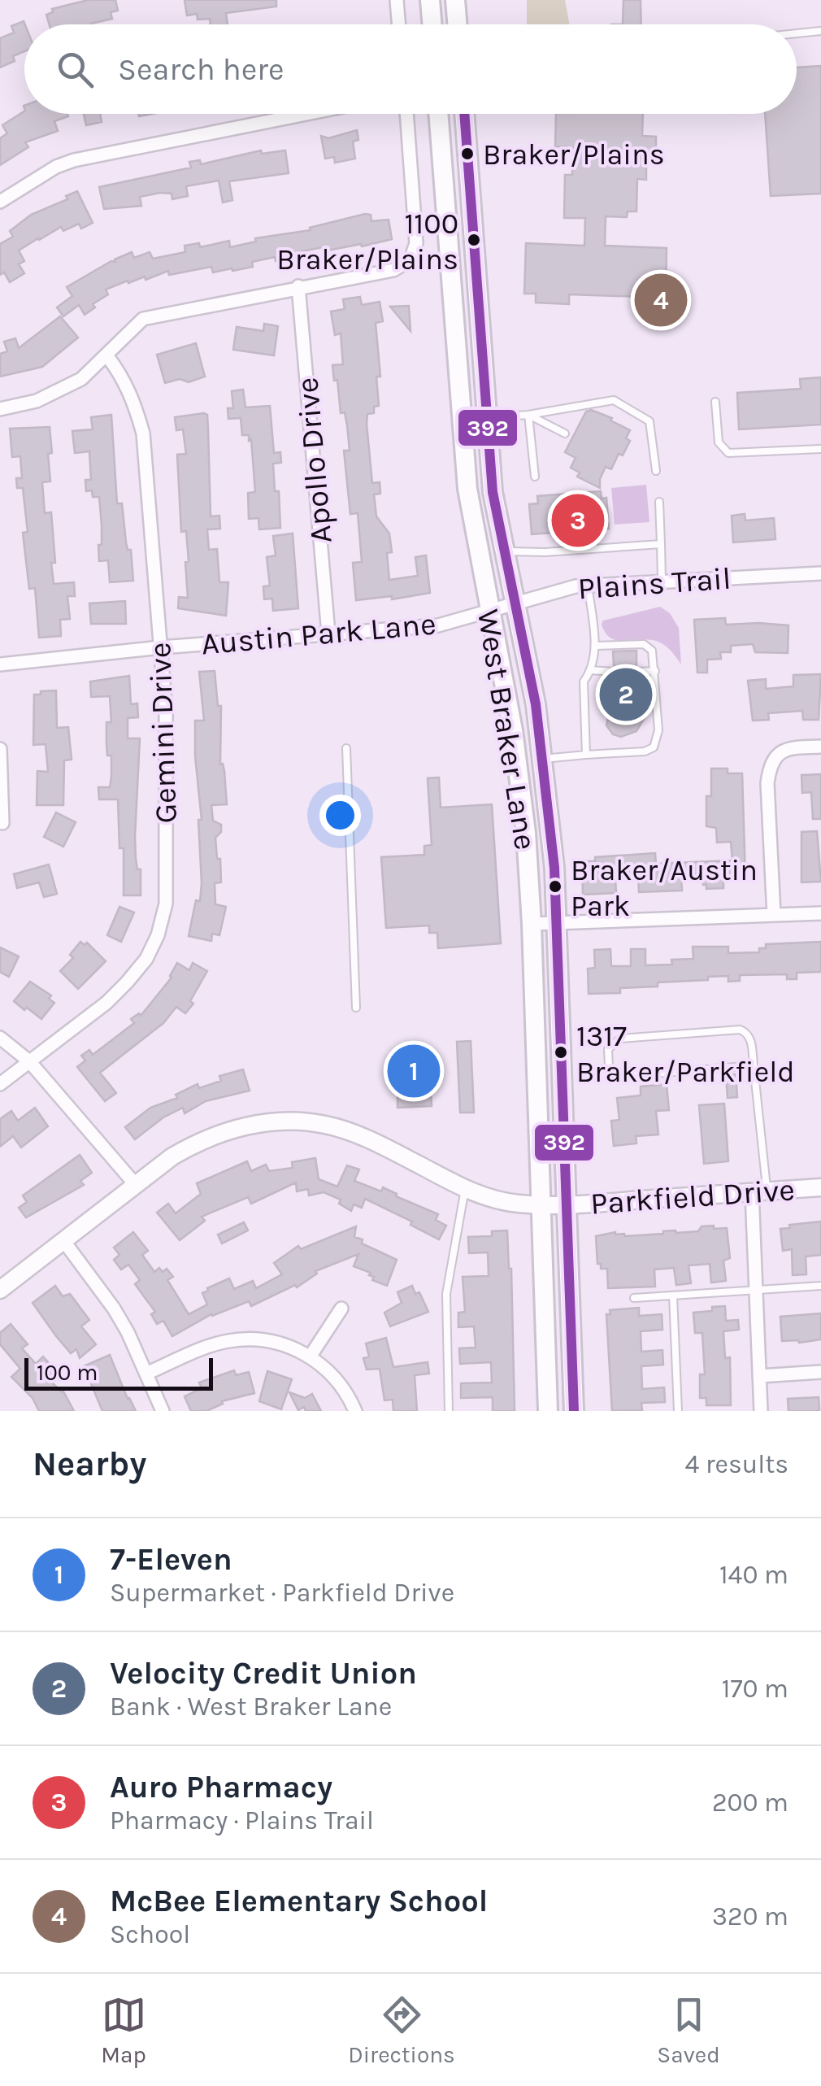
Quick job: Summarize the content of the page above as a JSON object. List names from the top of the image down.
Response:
{
  "streets": {
    "main road": ["West Braker Lane"],
    "street": [
      "Apollo Drive",
      "Plains Trail",
      "Austin Park Lane",
      "Gemini Drive",
      "Parkfield Drive"
    ]
  },
  "crossings": [
    ["Apollo Drive", "Austin Park Lane"],
    ["Plains Trail", "Austin Park Lane"],
    ["Plains Trail", "West Braker Lane"],
    ["Austin Park Lane", "West Braker Lane"],
    ["Austin Park Lane", "Gemini Drive"],
    ["West Braker Lane", "Parkfield Drive"]
  ],
  "places": [
    "Braker/Plains",
    "1100 Braker/Plains",
    "Braker/Austin Park",
    "1317 Braker/Parkfield"
  ],
  "lines": ["transit line 392"],
  "scale_bar": "100 m",
  "page": {
    "search": "Search here",
    "pins": [
      "4",
      "3",
      "2",
      "1"
    ],
    "scale": "100 m",
    "heading": ["Nearby", "4 results"],
    "list": [
      {
        "mark": "1",
        "name": "7-Eleven",
        "note": "Supermarket · Parkfield Drive",
        "value": "140 m"
      },
      {
        "mark": "2",
        "name": "Velocity Credit Union",
        "note": "Bank · West Braker Lane",
        "value": "170 m"
      },
      {
        "mark": "3",
        "name": "Auro Pharmacy",
        "note": "Pharmacy · Plains Trail",
        "value": "200 m"
      },
      {
        "mark": "4",
        "name": "McBee Elementary School",
        "note": "School",
        "value": "320 m"
      }
    ],
    "nav": ["Map", "Directions", "Saved"]
  }
}
